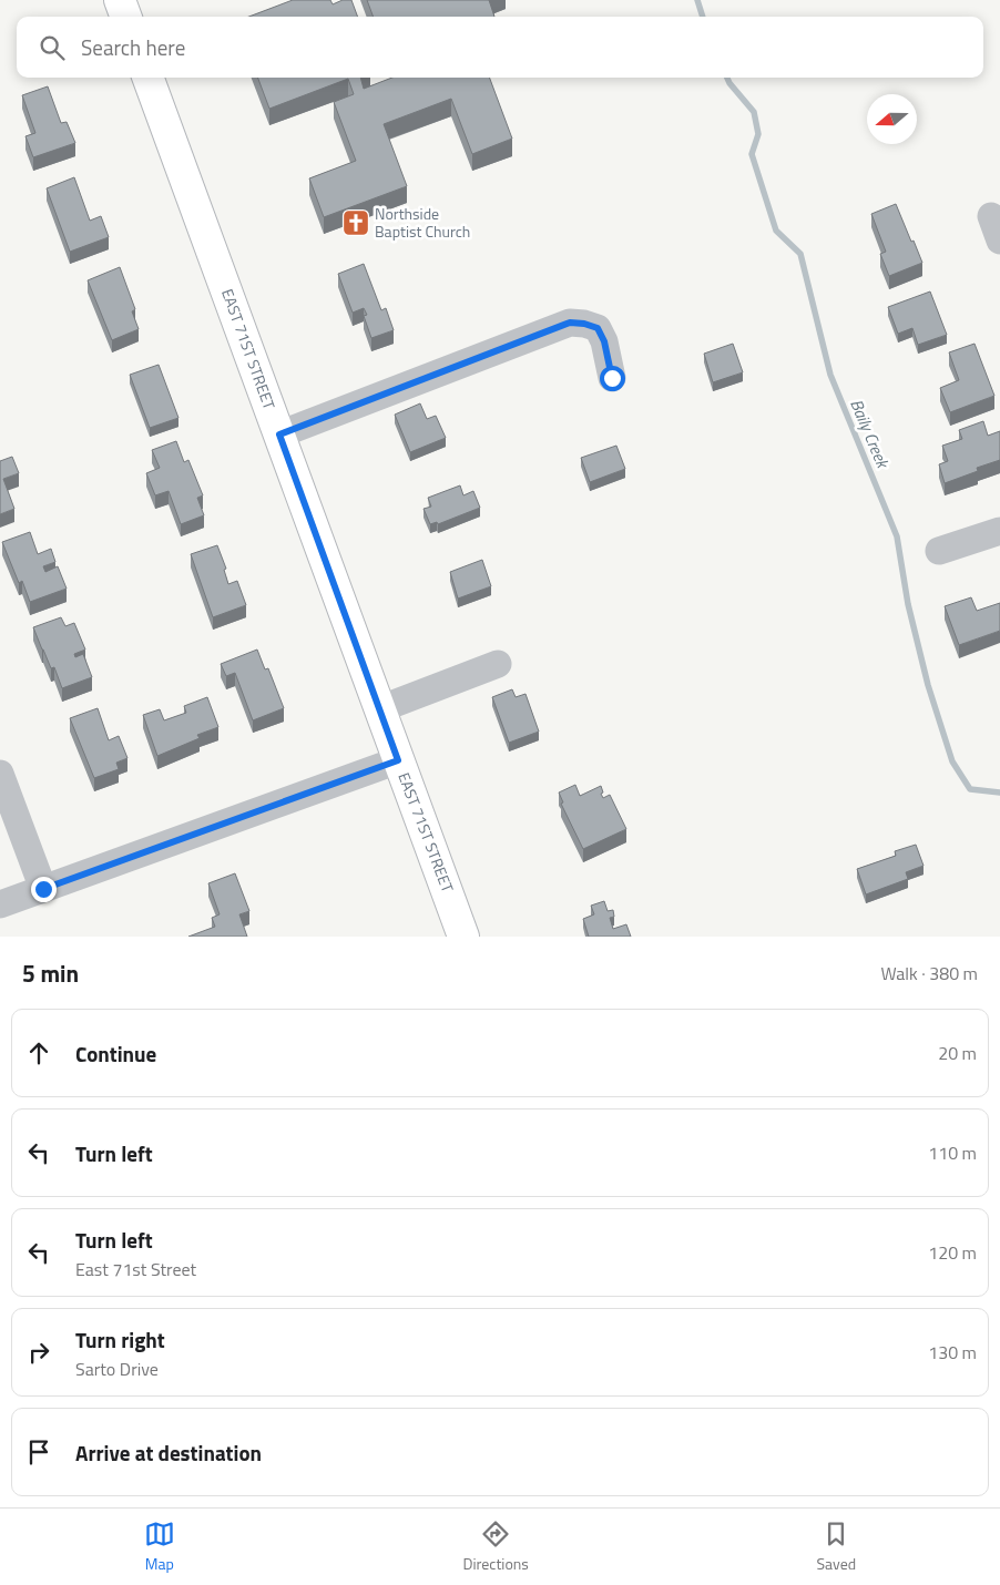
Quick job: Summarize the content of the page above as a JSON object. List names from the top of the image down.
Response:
{
  "streets": {
    "main road": ["EAST 71ST STREET"]
  },
  "water": ["Baily Creek"],
  "places": {
    "church": ["Northside Baptist Church"]
  },
  "north": "left",
  "page": {
    "search": "Search here",
    "heading": ["5 min", "Walk · 380 m"],
    "list": [
      ["Continue", "20 m"],
      ["Turn left", "110 m"],
      ["Turn left", "East 71st Street", "120 m"],
      ["Turn right", "Sarto Drive", "130 m"],
      "Arrive at destination"
    ],
    "nav": ["Map", "Directions", "Saved"]
  }
}
